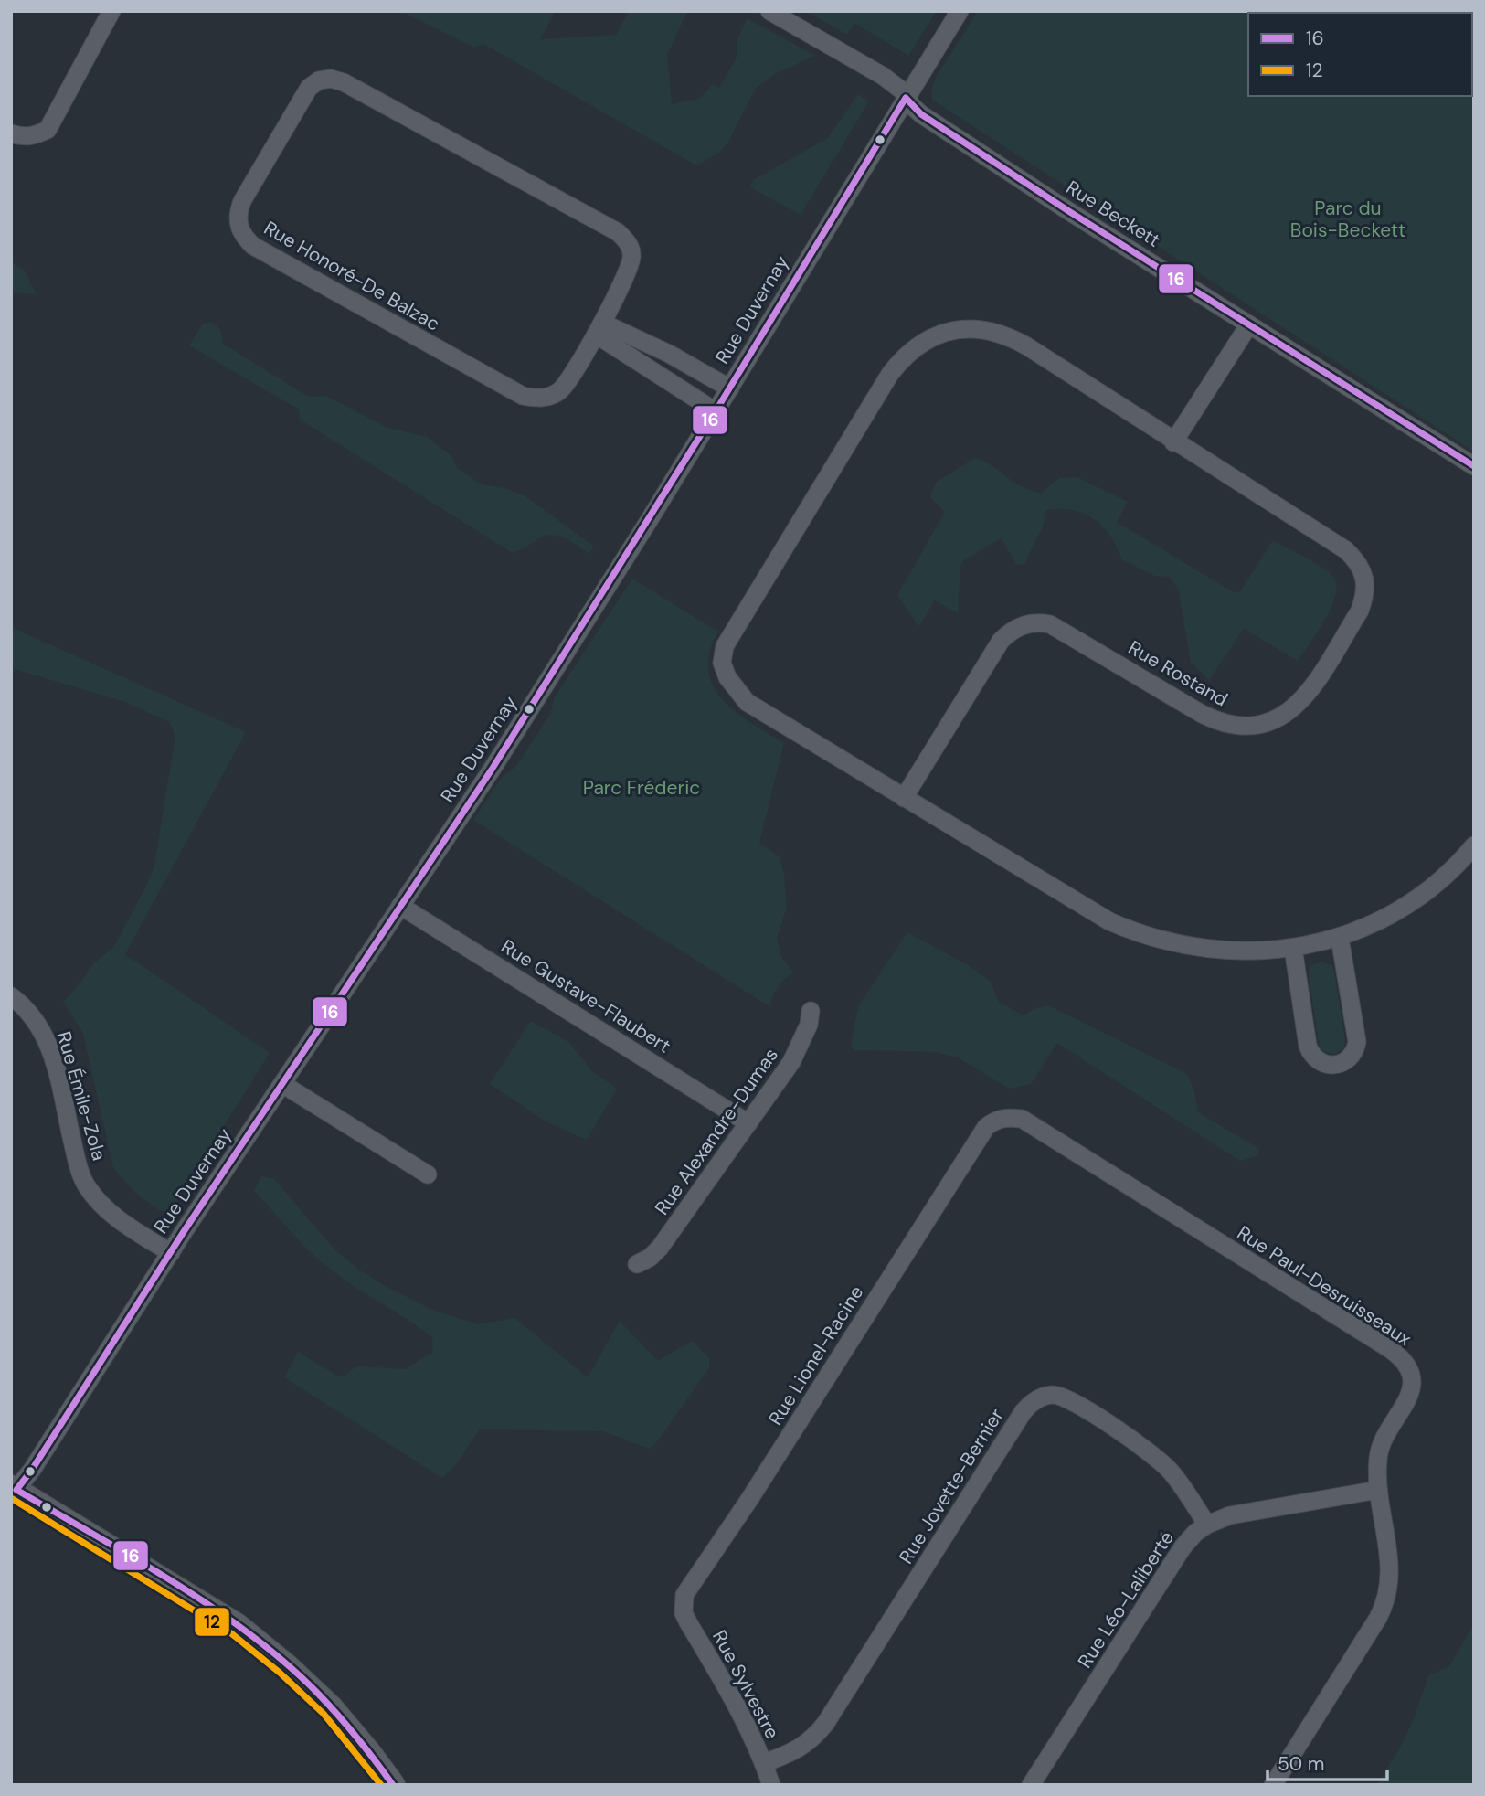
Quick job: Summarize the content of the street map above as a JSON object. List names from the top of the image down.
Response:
{
  "streets": {
    "street": [
      "Rue Beckett",
      "Rue Honoré-De Balzac",
      "Rue Duvernay",
      "Rue Rostand",
      "Rue Gustave-Flaubert",
      "Rue Émile-Zola",
      "Rue Alexandre-Dumas",
      "Rue Paul-Desruisseaux",
      "Rue Lionel-Racine",
      "Rue Jovette-Bernier",
      "Rue Léo-Laliberté",
      "Rue Sylvestre"
    ]
  },
  "crossings": [
    ["Rue Beckett", "Rue Duvernay"],
    ["Rue Duvernay", "Rue Gustave-Flaubert"],
    ["Rue Duvernay", "Rue Émile-Zola"],
    ["Rue Gustave-Flaubert", "Rue Alexandre-Dumas"],
    ["Rue Paul-Desruisseaux", "Rue Lionel-Racine"],
    ["Rue Paul-Desruisseaux", "Rue Léo-Laliberté"],
    ["Rue Lionel-Racine", "Rue Sylvestre"],
    ["Rue Jovette-Bernier", "Rue Léo-Laliberté"],
    ["Rue Jovette-Bernier", "Rue Sylvestre"]
  ],
  "parks": ["Parc du Bois-Beckett", "Parc Fréderic"],
  "lines": ["transit line 16", "transit line 12"],
  "legend": ["16", "12"],
  "scale_bar": "50 m"
}
